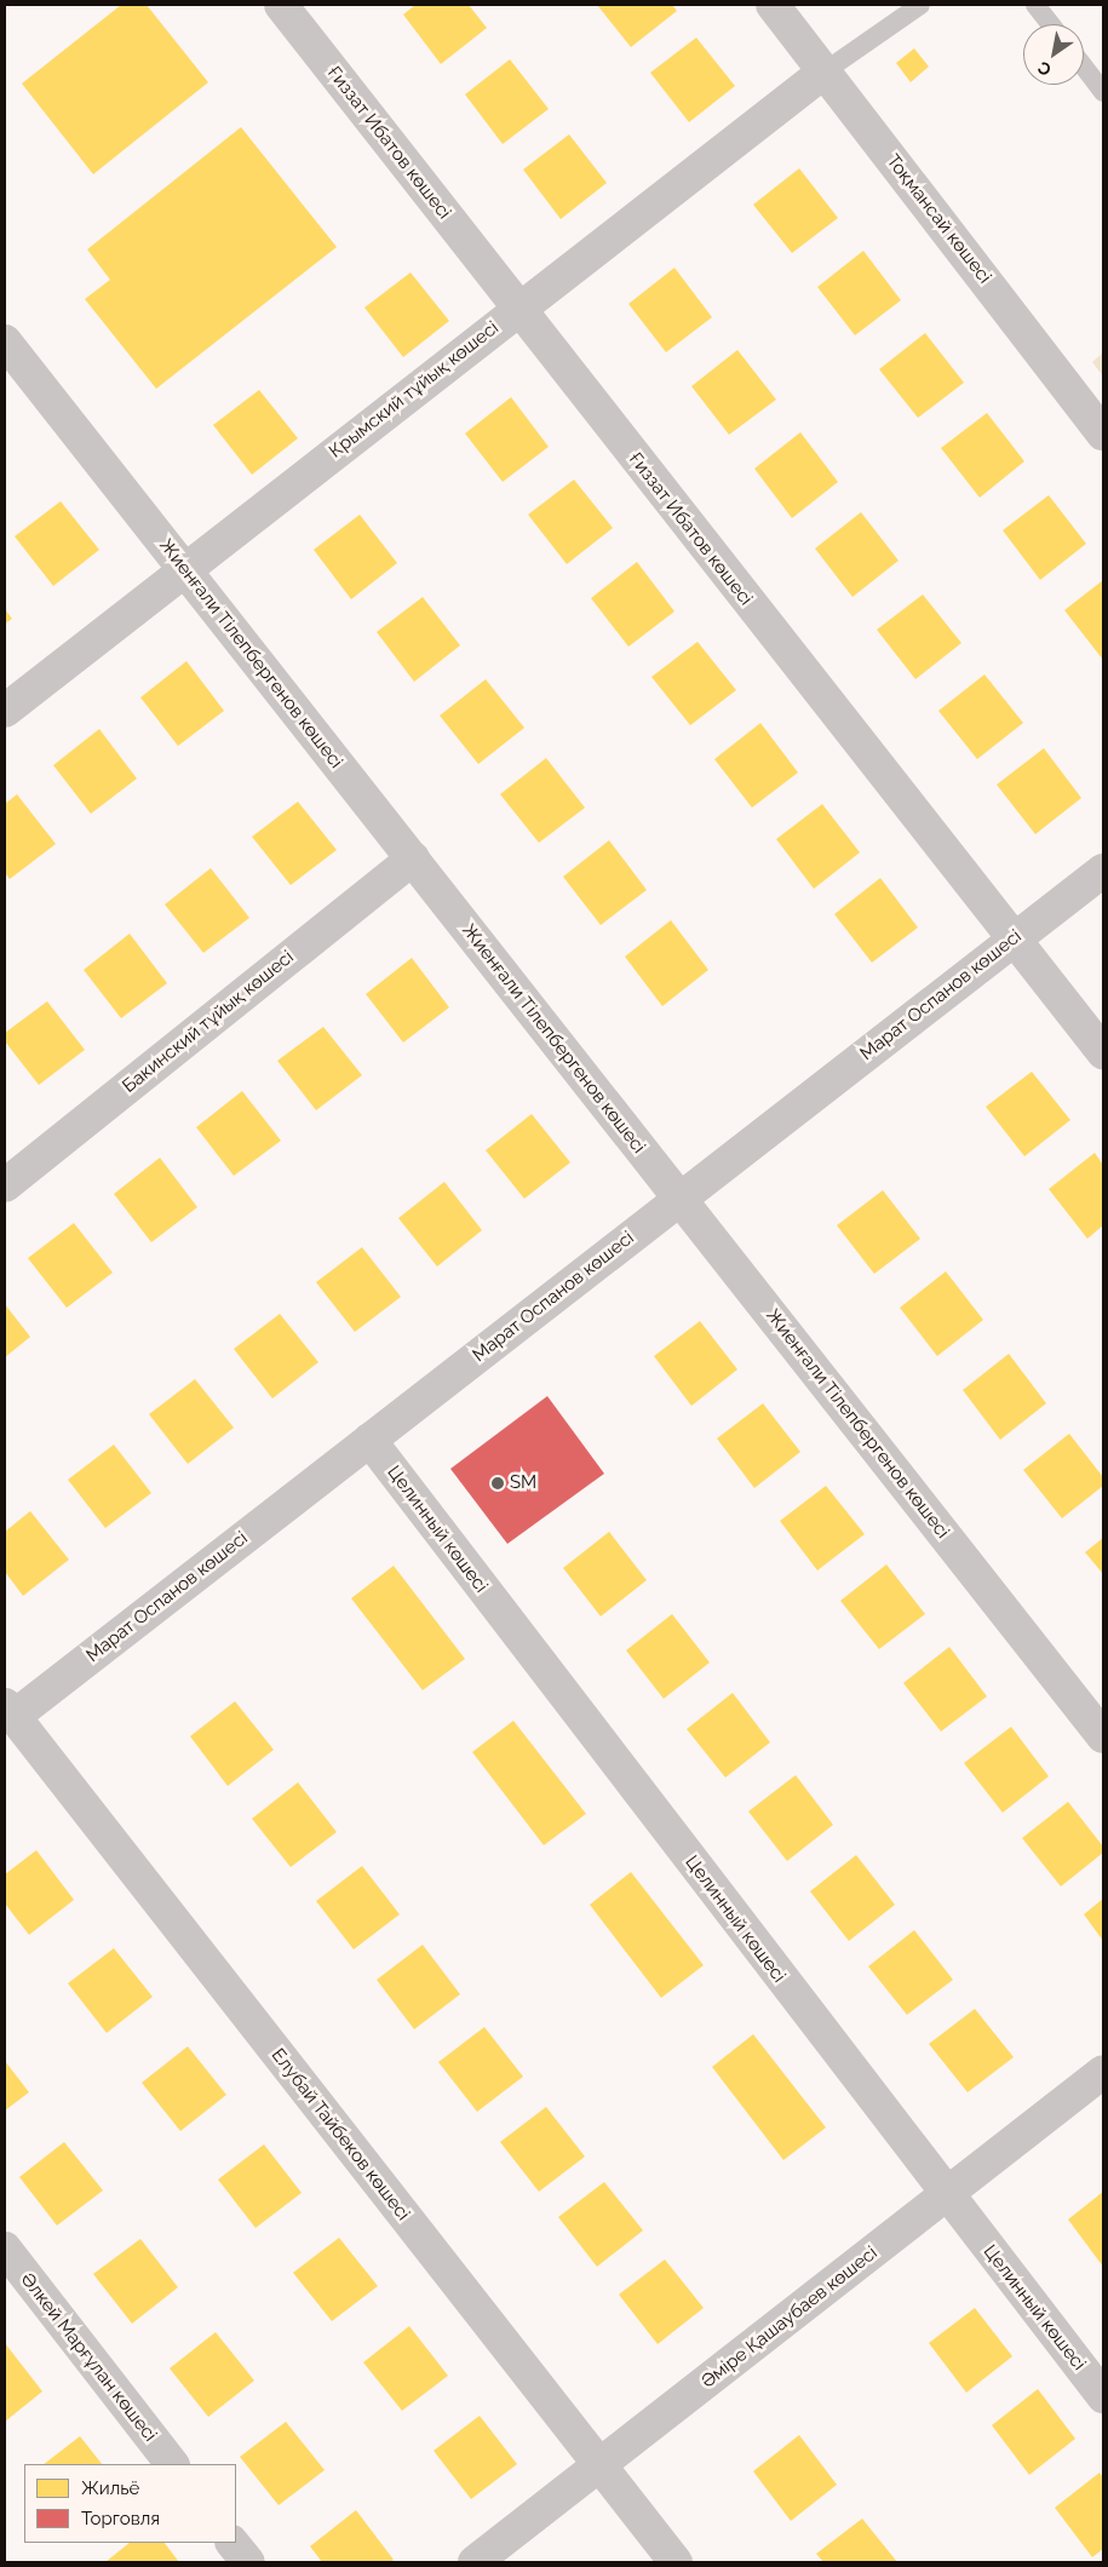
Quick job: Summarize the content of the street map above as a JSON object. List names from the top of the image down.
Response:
{
  "streets": {
    "street": [
      "Ғиззат Ибатов көшесі",
      "Тоқмансай көшесі",
      "Крымский тұйық көшесі",
      "Жиенғали Тілепбергенов көшесі",
      "Марат Оспанов көшесі",
      "Бакинский тұйық көшесі",
      "Целинный көшесі",
      "Елубай Тайбеков көшесі",
      "Әміре Қашаубаев көшесі",
      "Әлкей Марғұлан көшесі"
    ]
  },
  "crossings": [
    ["Ғиззат Ибатов көшесі", "Крымский тұйық көшесі"],
    ["Ғиззат Ибатов көшесі", "Марат Оспанов көшесі"],
    ["Тоқмансай көшесі", "Крымский тұйық көшесі"],
    ["Крымский тұйық көшесі", "Жиенғали Тілепбергенов көшесі"],
    ["Жиенғали Тілепбергенов көшесі", "Марат Оспанов көшесі"],
    ["Жиенғали Тілепбергенов көшесі", "Бакинский тұйық көшесі"],
    ["Марат Оспанов көшесі", "Целинный көшесі"],
    ["Марат Оспанов көшесі", "Елубай Тайбеков көшесі"],
    ["Целинный көшесі", "Әміре Қашаубаев көшесі"],
    ["Елубай Тайбеков көшесі", "Әміре Қашаубаев көшесі"]
  ],
  "places": ["SM"],
  "legend": ["Жильё", "Торговля"],
  "north": "bottom left"
}
